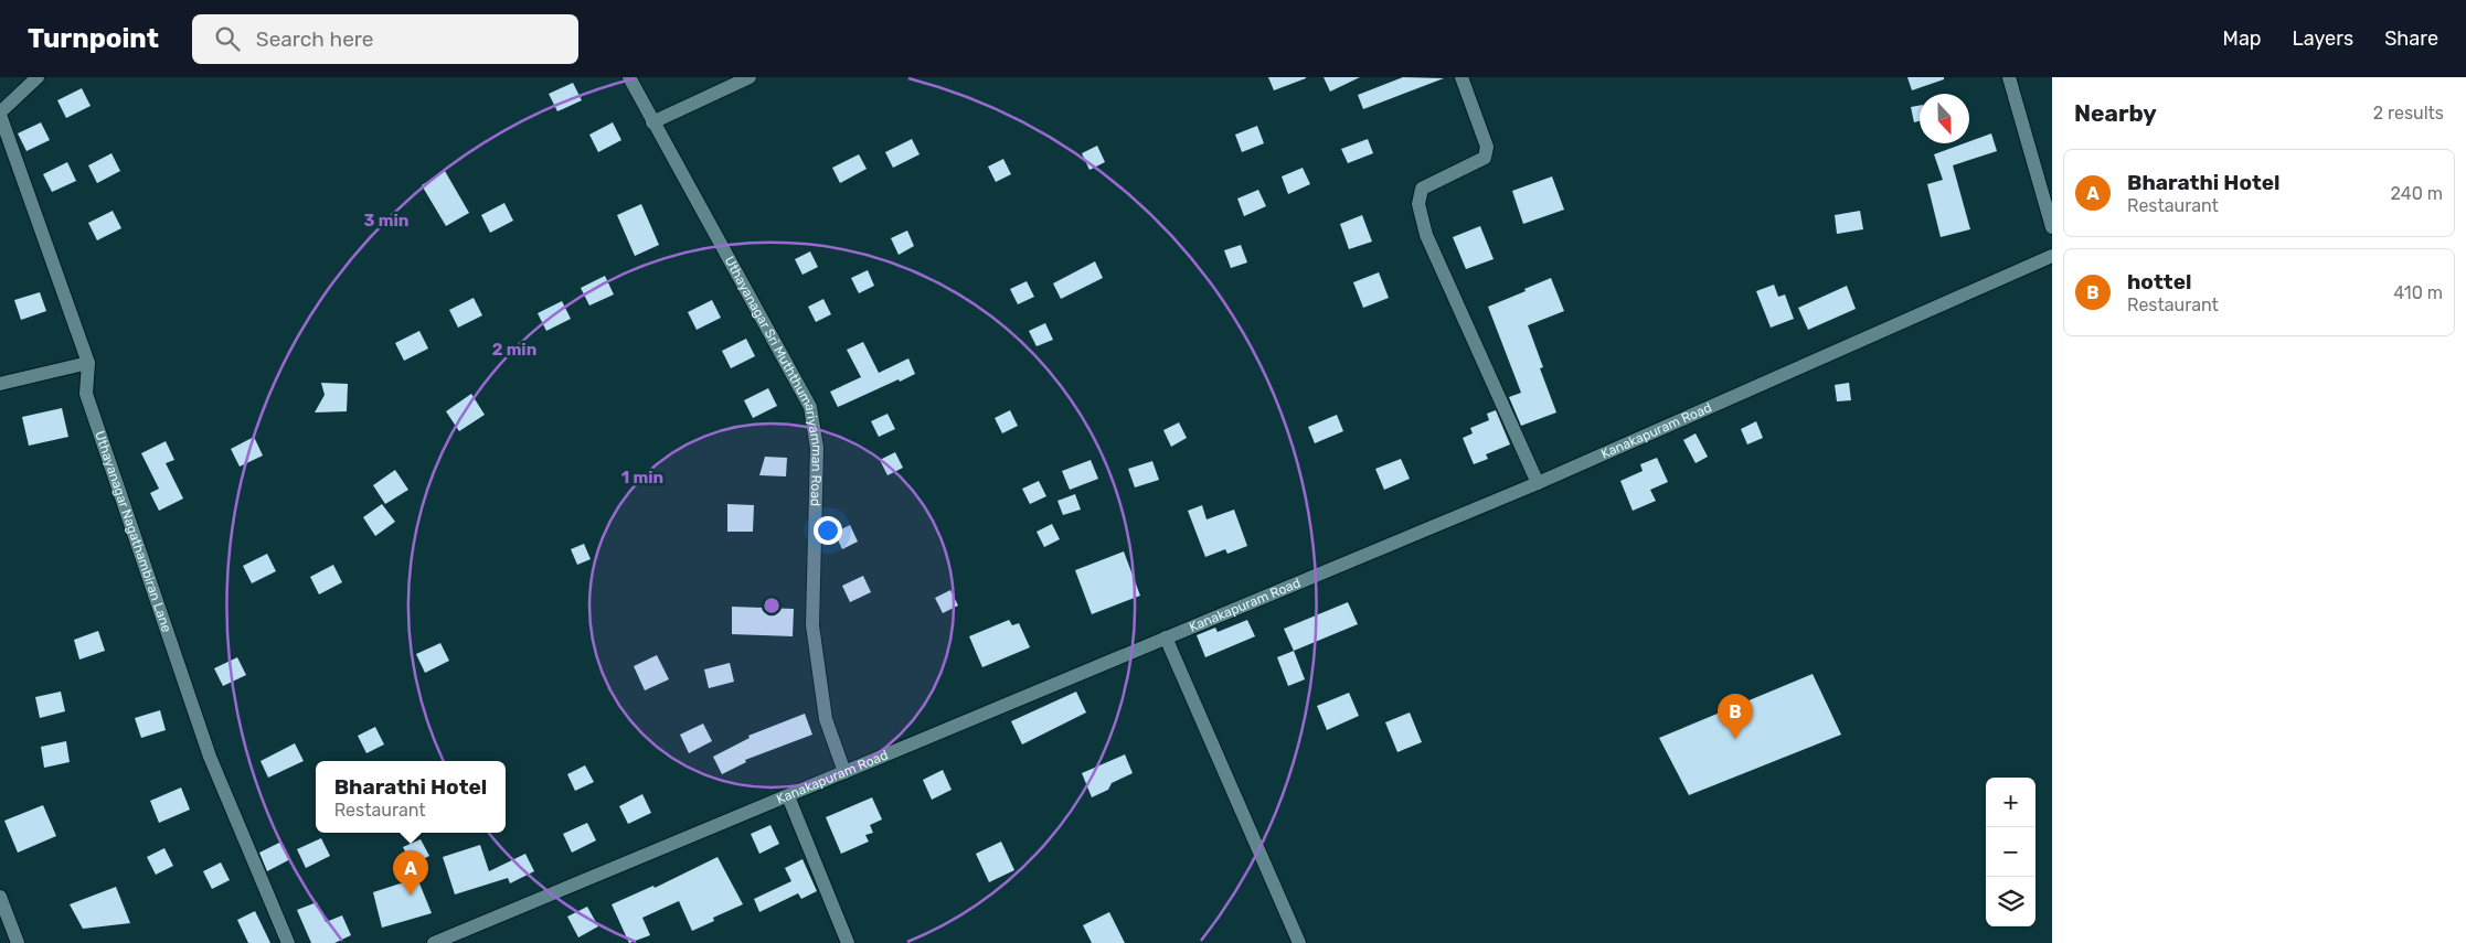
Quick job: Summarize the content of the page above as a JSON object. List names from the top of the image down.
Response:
{
  "streets": {
    "street": ["Uthayanagar Sri Muththumariyamman Road", "Kanakapuram Road", "Uthayanagar Nagathambiran Lane"]
  },
  "crossings": [
    ["Uthayanagar Sri Muththumariyamman Road", "Kanakapuram Road"]
  ],
  "north": "bottom",
  "page": {
    "header": "Turnpoint",
    "search": "Search here",
    "nav": ["Map", "Layers", "Share"],
    "heading": ["Nearby", "2 results"],
    "list": [
      {
        "mark": "A",
        "name": "Bharathi Hotel",
        "note": "Restaurant",
        "value": "240 m"
      },
      {
        "mark": "B",
        "name": "hottel",
        "note": "Restaurant",
        "value": "410 m"
      }
    ],
    "pins": ["B", "A"],
    "popup": ["Bharathi Hotel", "Restaurant"],
    "map_buttons": ["+", "−"]
  },
  "rings": ["3 min", "2 min", "1 min"]
}
